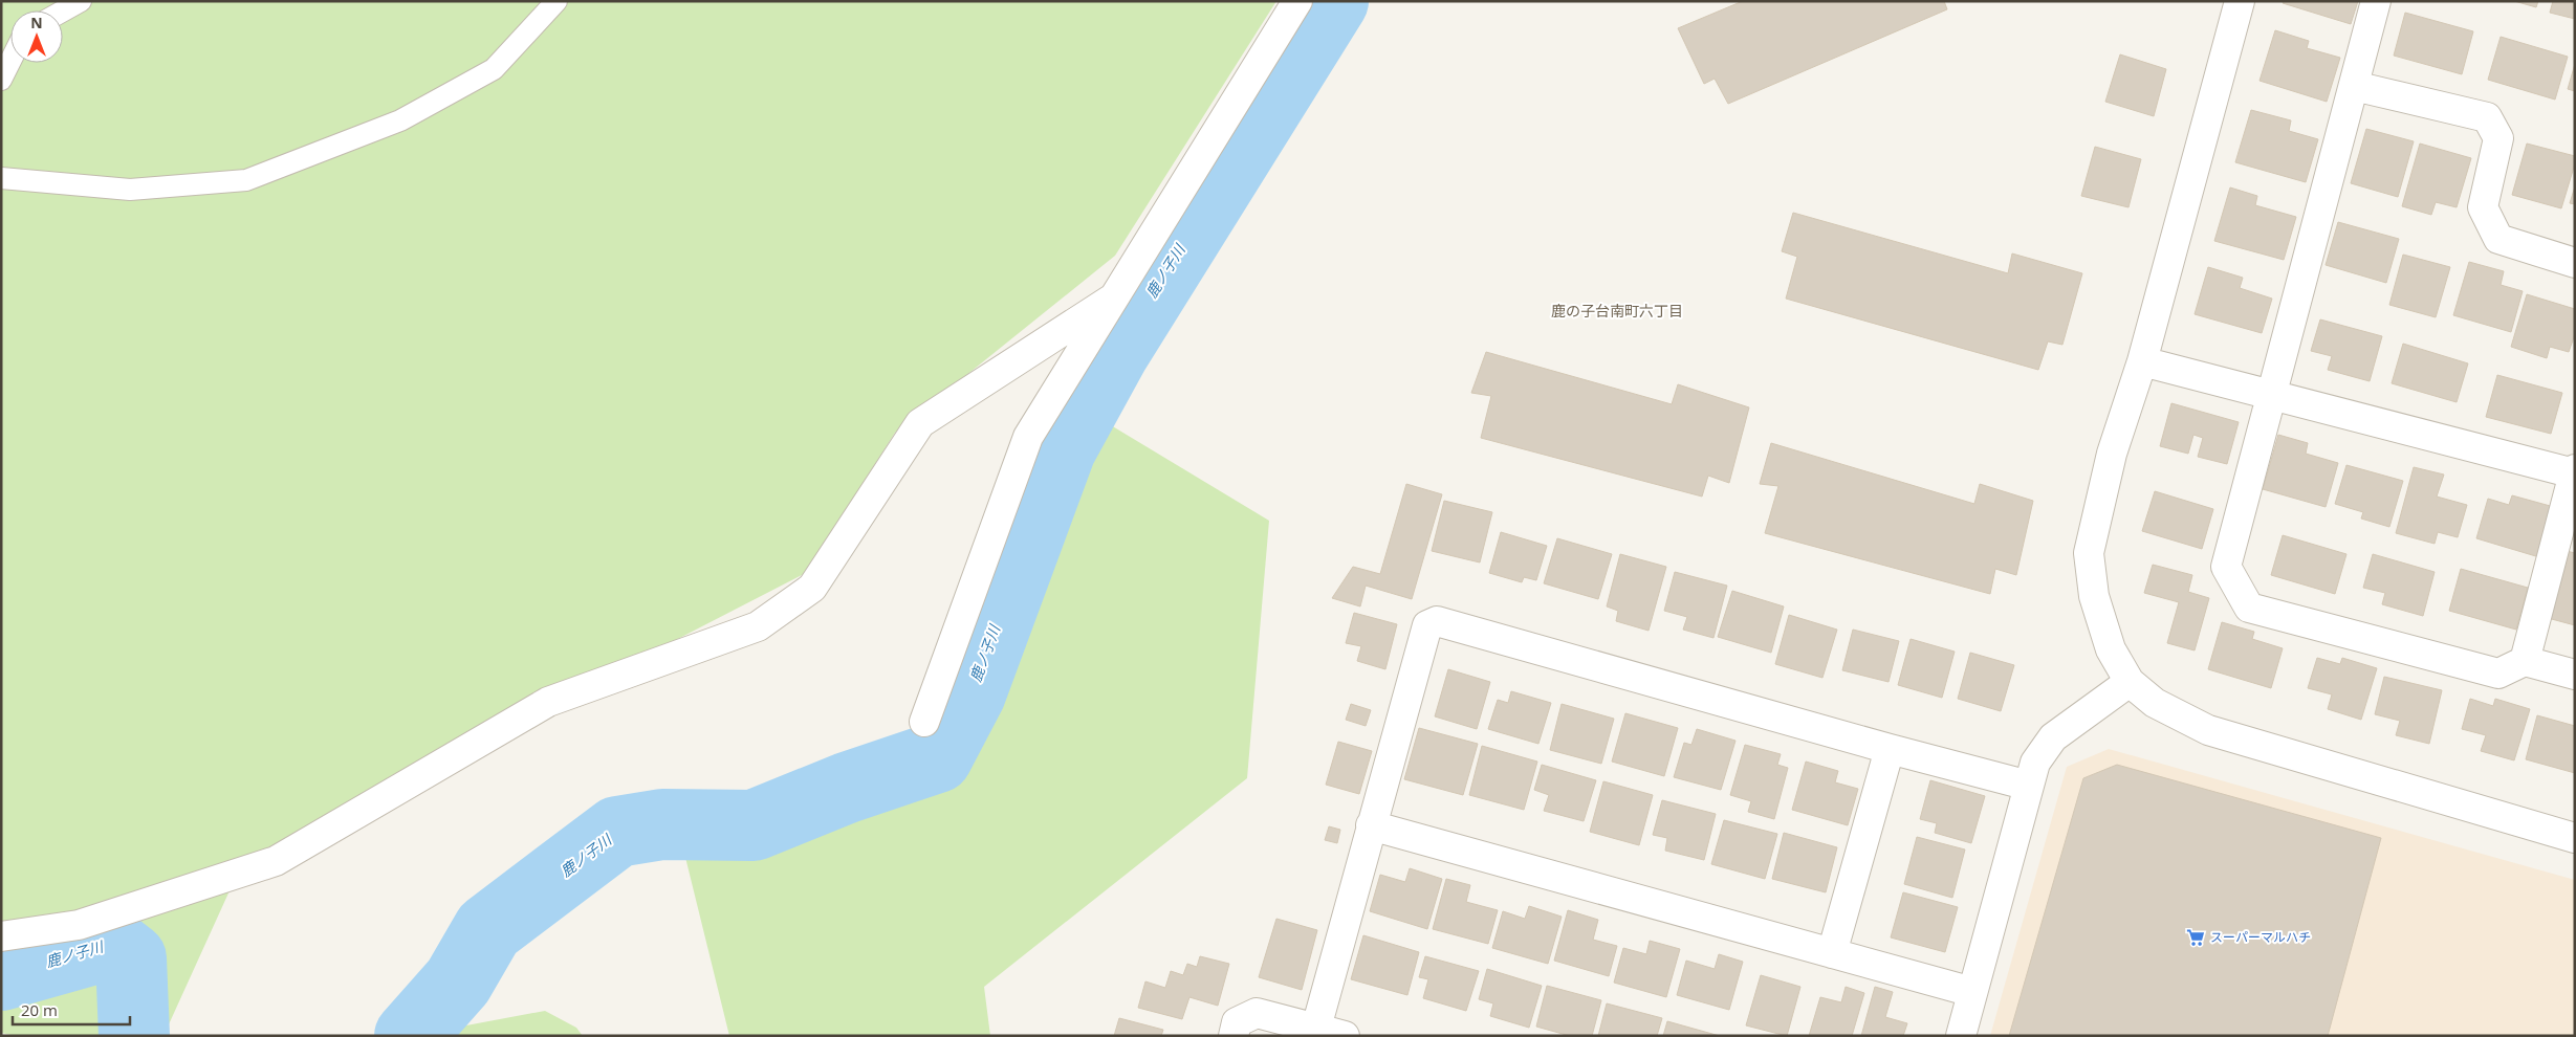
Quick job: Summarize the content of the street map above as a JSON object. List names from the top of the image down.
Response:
{
  "districts": ["鹿の子台南町六丁目"],
  "water": ["鹿ノ子川"],
  "places": {
    "supermarket": ["スーパーマルハチ"]
  },
  "scale_bar": "20 m",
  "north": "top"
}
